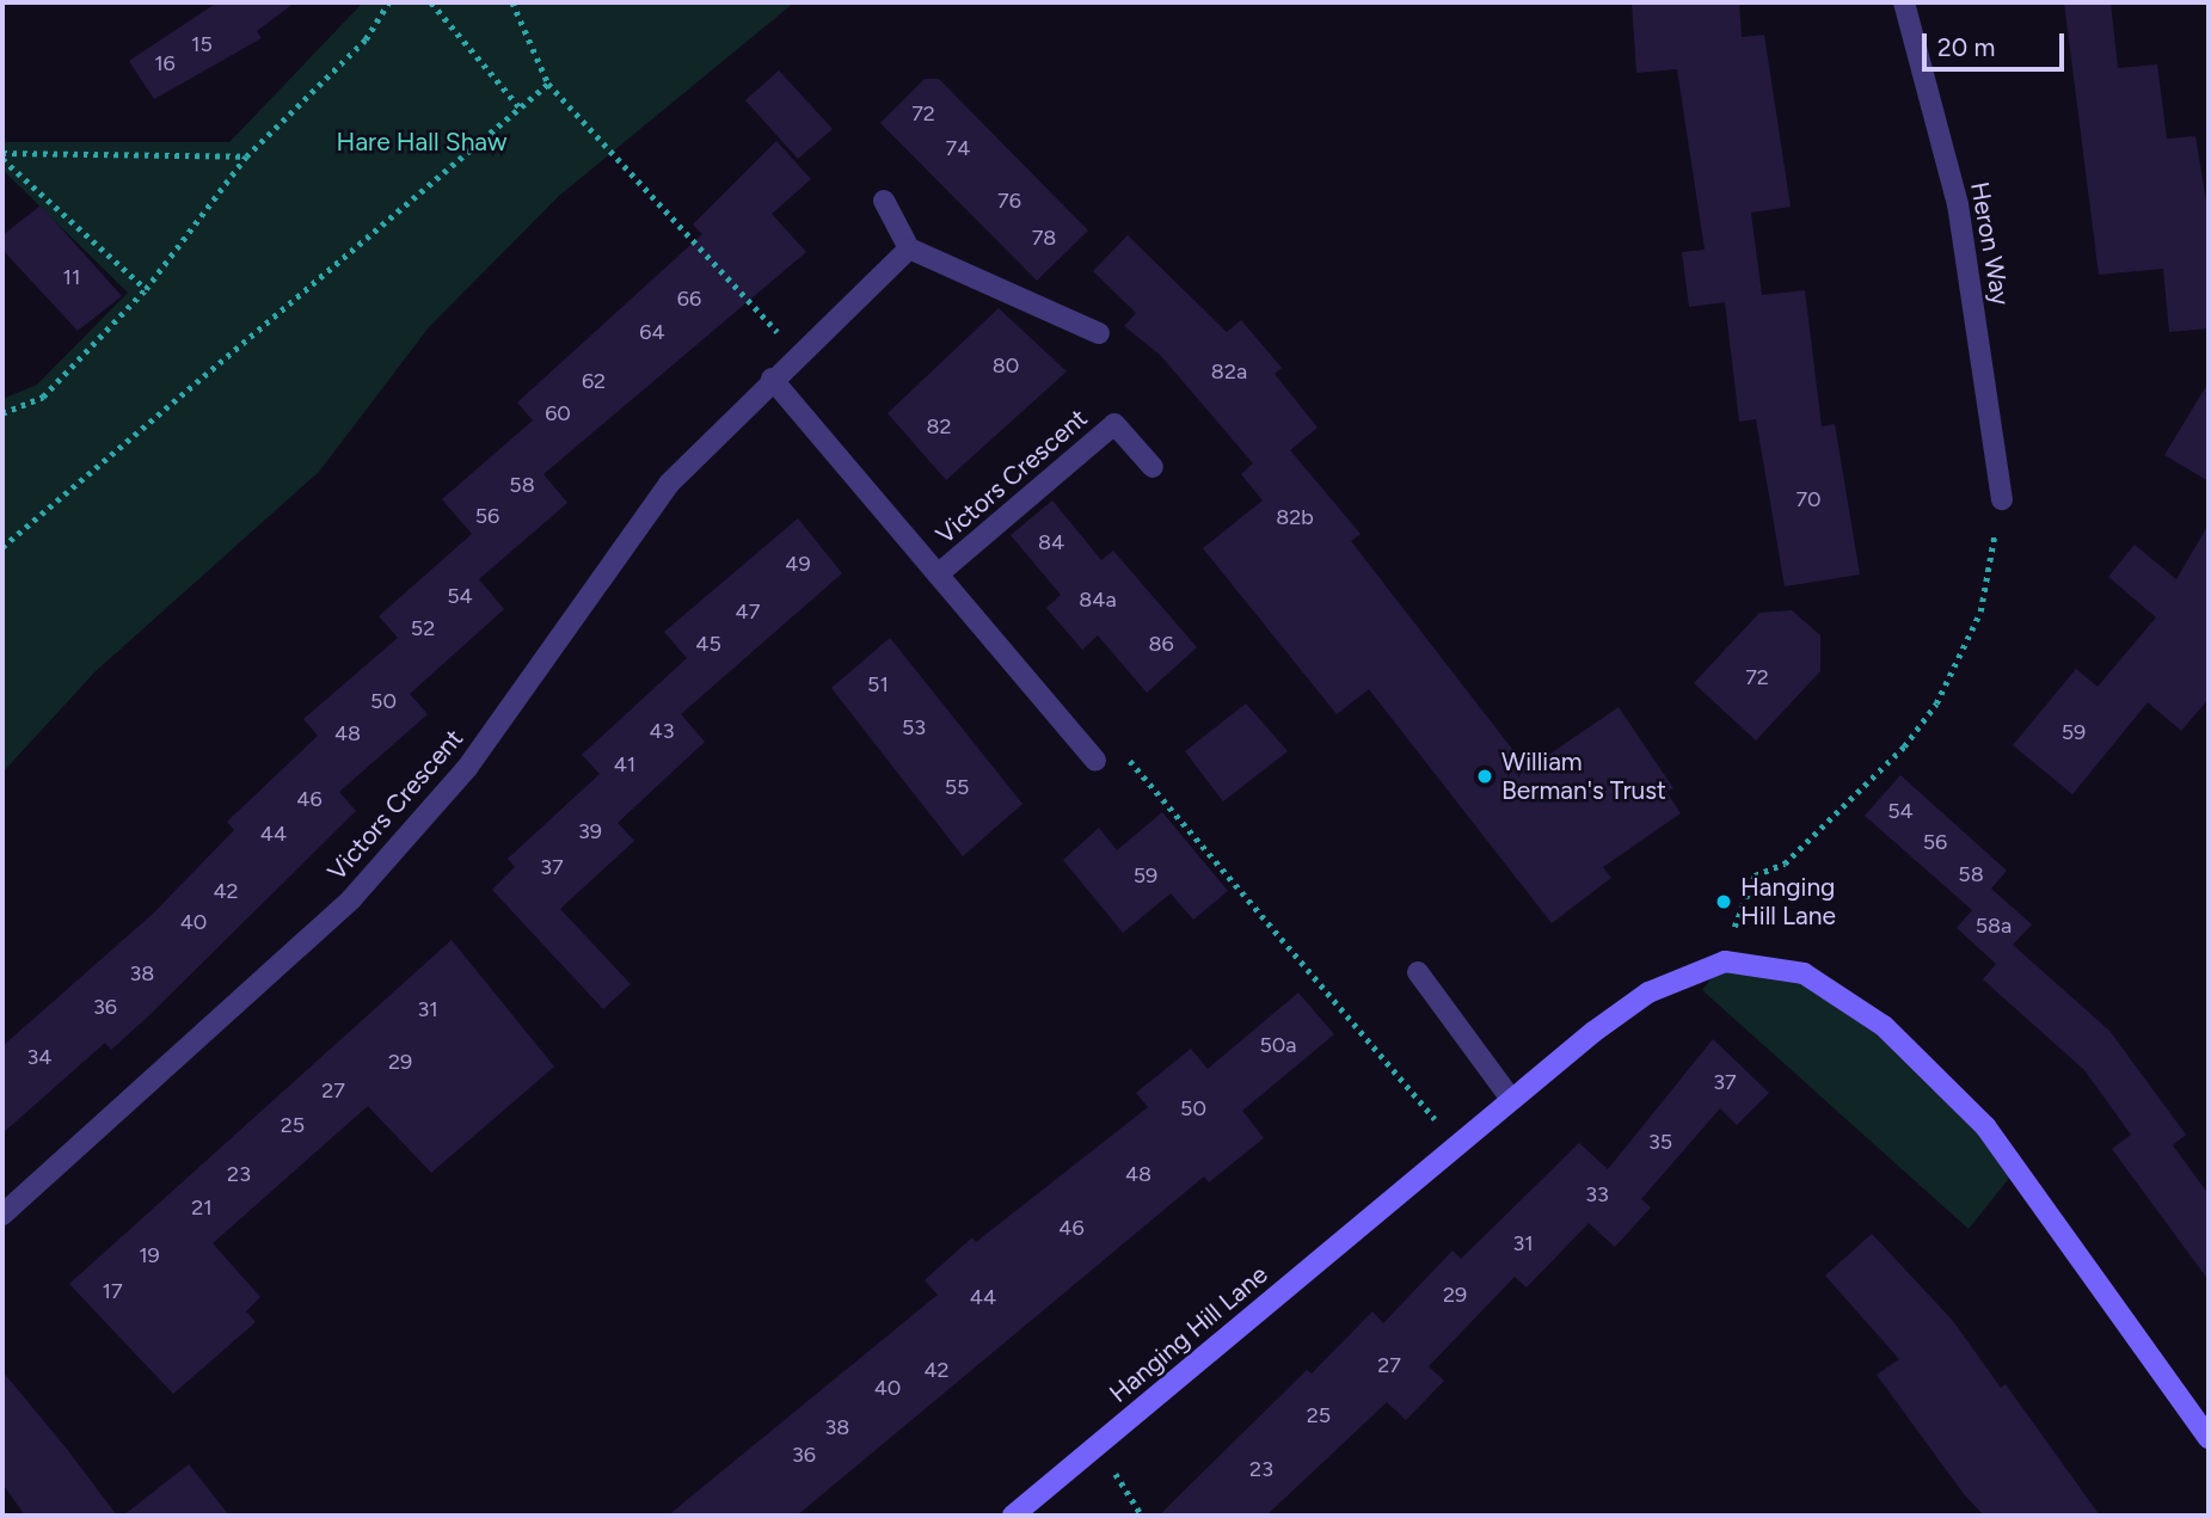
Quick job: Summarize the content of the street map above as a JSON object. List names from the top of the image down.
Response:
{
  "streets": {
    "street": ["Heron Way", "Victors Crescent", "Hanging Hill Lane"]
  },
  "parks": ["Hare Hall Shaw"],
  "places": ["William Berman's Trust", "Hanging Hill Lane"],
  "house_numbers": [
    "15",
    "16",
    "72",
    "74",
    "76",
    "78",
    "11",
    "66",
    "64",
    "80",
    "82a",
    "62",
    "60",
    "82",
    "58",
    "70",
    "56",
    "82b",
    "84",
    "49",
    "54",
    "84a",
    "47",
    "52",
    "45",
    "86",
    "72",
    "51",
    "50",
    "53",
    "43",
    "59",
    "48",
    "41",
    "55",
    "46",
    "54",
    "39",
    "44",
    "56",
    "37",
    "58",
    "59",
    "42",
    "40",
    "58a",
    "38",
    "36",
    "31",
    "50a",
    "34",
    "29",
    "37",
    "27",
    "50",
    "25",
    "35",
    "23",
    "48",
    "33",
    "21",
    "46",
    "31",
    "19",
    "17",
    "29",
    "44",
    "27",
    "42",
    "40",
    "25",
    "38",
    "36",
    "23"
  ],
  "scale_bar": "20 m"
}
